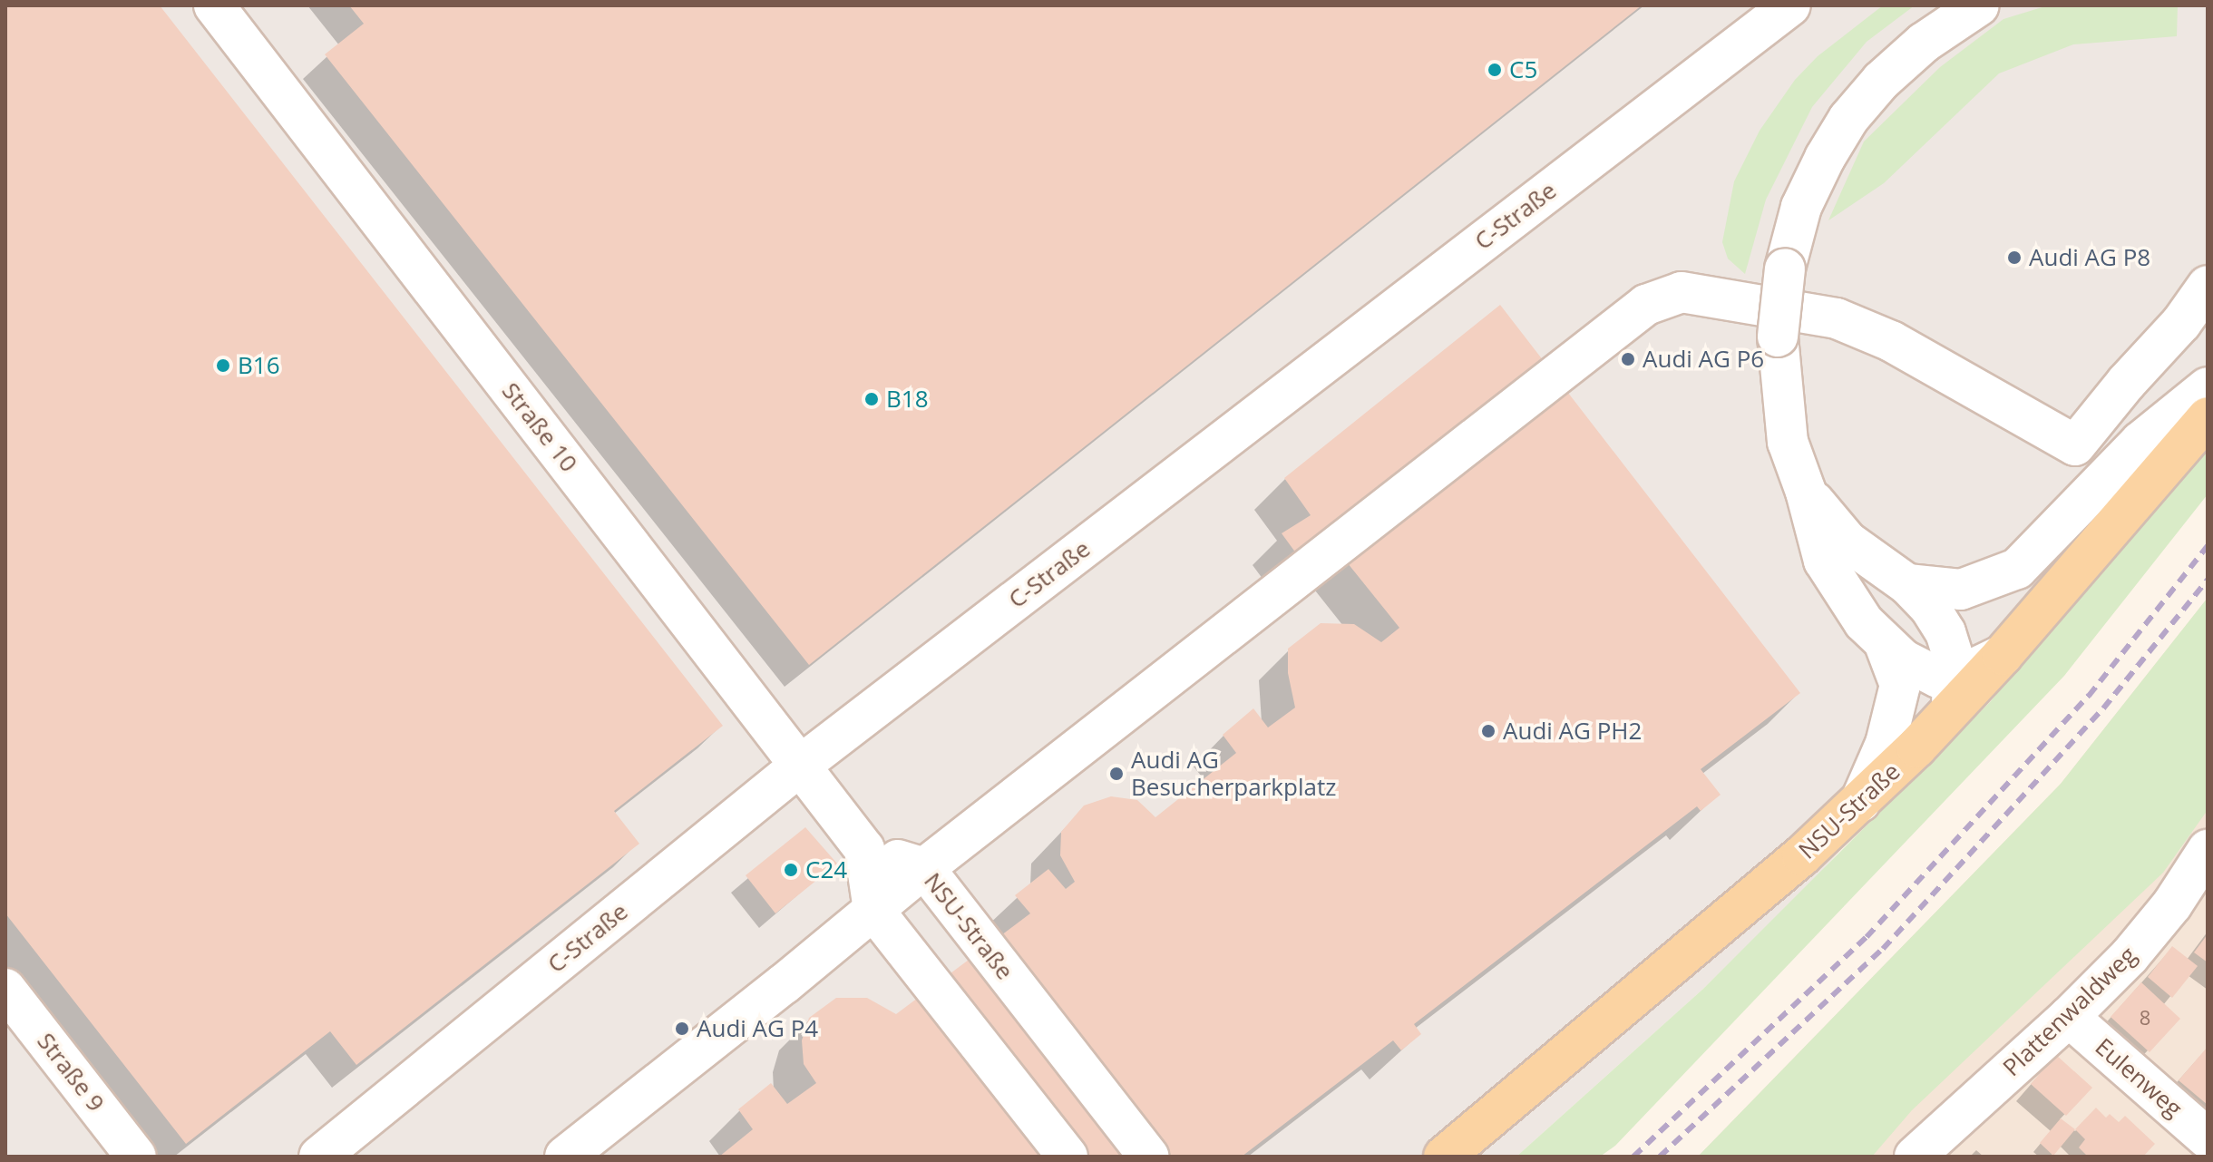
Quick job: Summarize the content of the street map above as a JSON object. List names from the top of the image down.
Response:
{
  "streets": {
    "main road": ["NSU-Straße"],
    "street": [
      "C-Straße",
      "Straße 10",
      "Plattenwaldweg",
      "Straße 9",
      "Eulenweg"
    ]
  },
  "crossings": [
    ["C-Straße", "Straße 10"],
    ["Straße 10", "NSU-Straße"],
    ["Plattenwaldweg", "Eulenweg"]
  ],
  "places": [
    "C5",
    "Audi AG P8",
    "Audi AG P6",
    "B16",
    "B18",
    "Audi AG PH2",
    "Audi AG Besucherparkplatz",
    "C24",
    "Audi AG P4"
  ],
  "house_numbers": ["8"]
}
